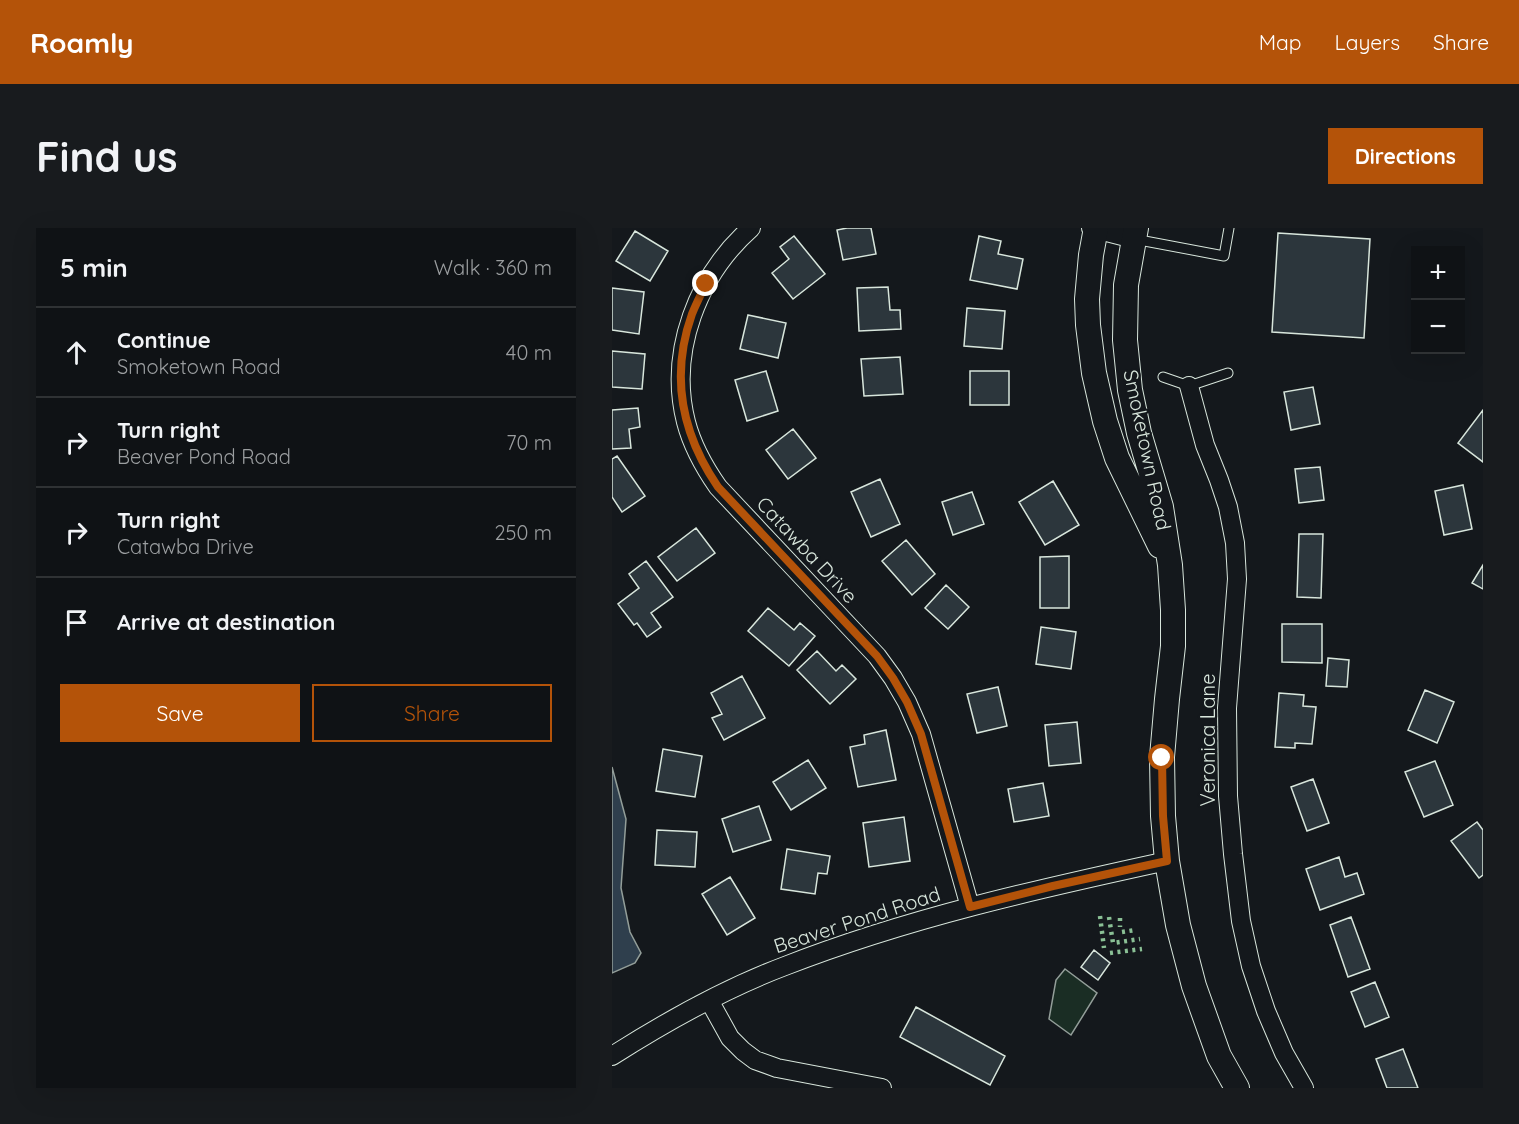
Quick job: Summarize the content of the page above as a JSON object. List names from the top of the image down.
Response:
{
  "streets": {
    "main road": ["Smoketown Road"],
    "street": ["Catawba Drive", "Veronica Lane", "Beaver Pond Road"]
  },
  "crossings": [
    ["Smoketown Road", "Beaver Pond Road"],
    ["Catawba Drive", "Beaver Pond Road"]
  ],
  "page": {
    "header": "Roamly",
    "nav": ["Map", "Layers", "Share"],
    "buttons": [
      "Directions",
      ["Save", "Share"]
    ],
    "title": "Find us",
    "heading": ["5 min", "Walk · 360 m"],
    "map_buttons": ["+", "−"],
    "list": [
      ["Continue", "Smoketown Road", "40 m"],
      ["Turn right", "Beaver Pond Road", "70 m"],
      ["Turn right", "Catawba Drive", "250 m"],
      "Arrive at destination"
    ]
  }
}
